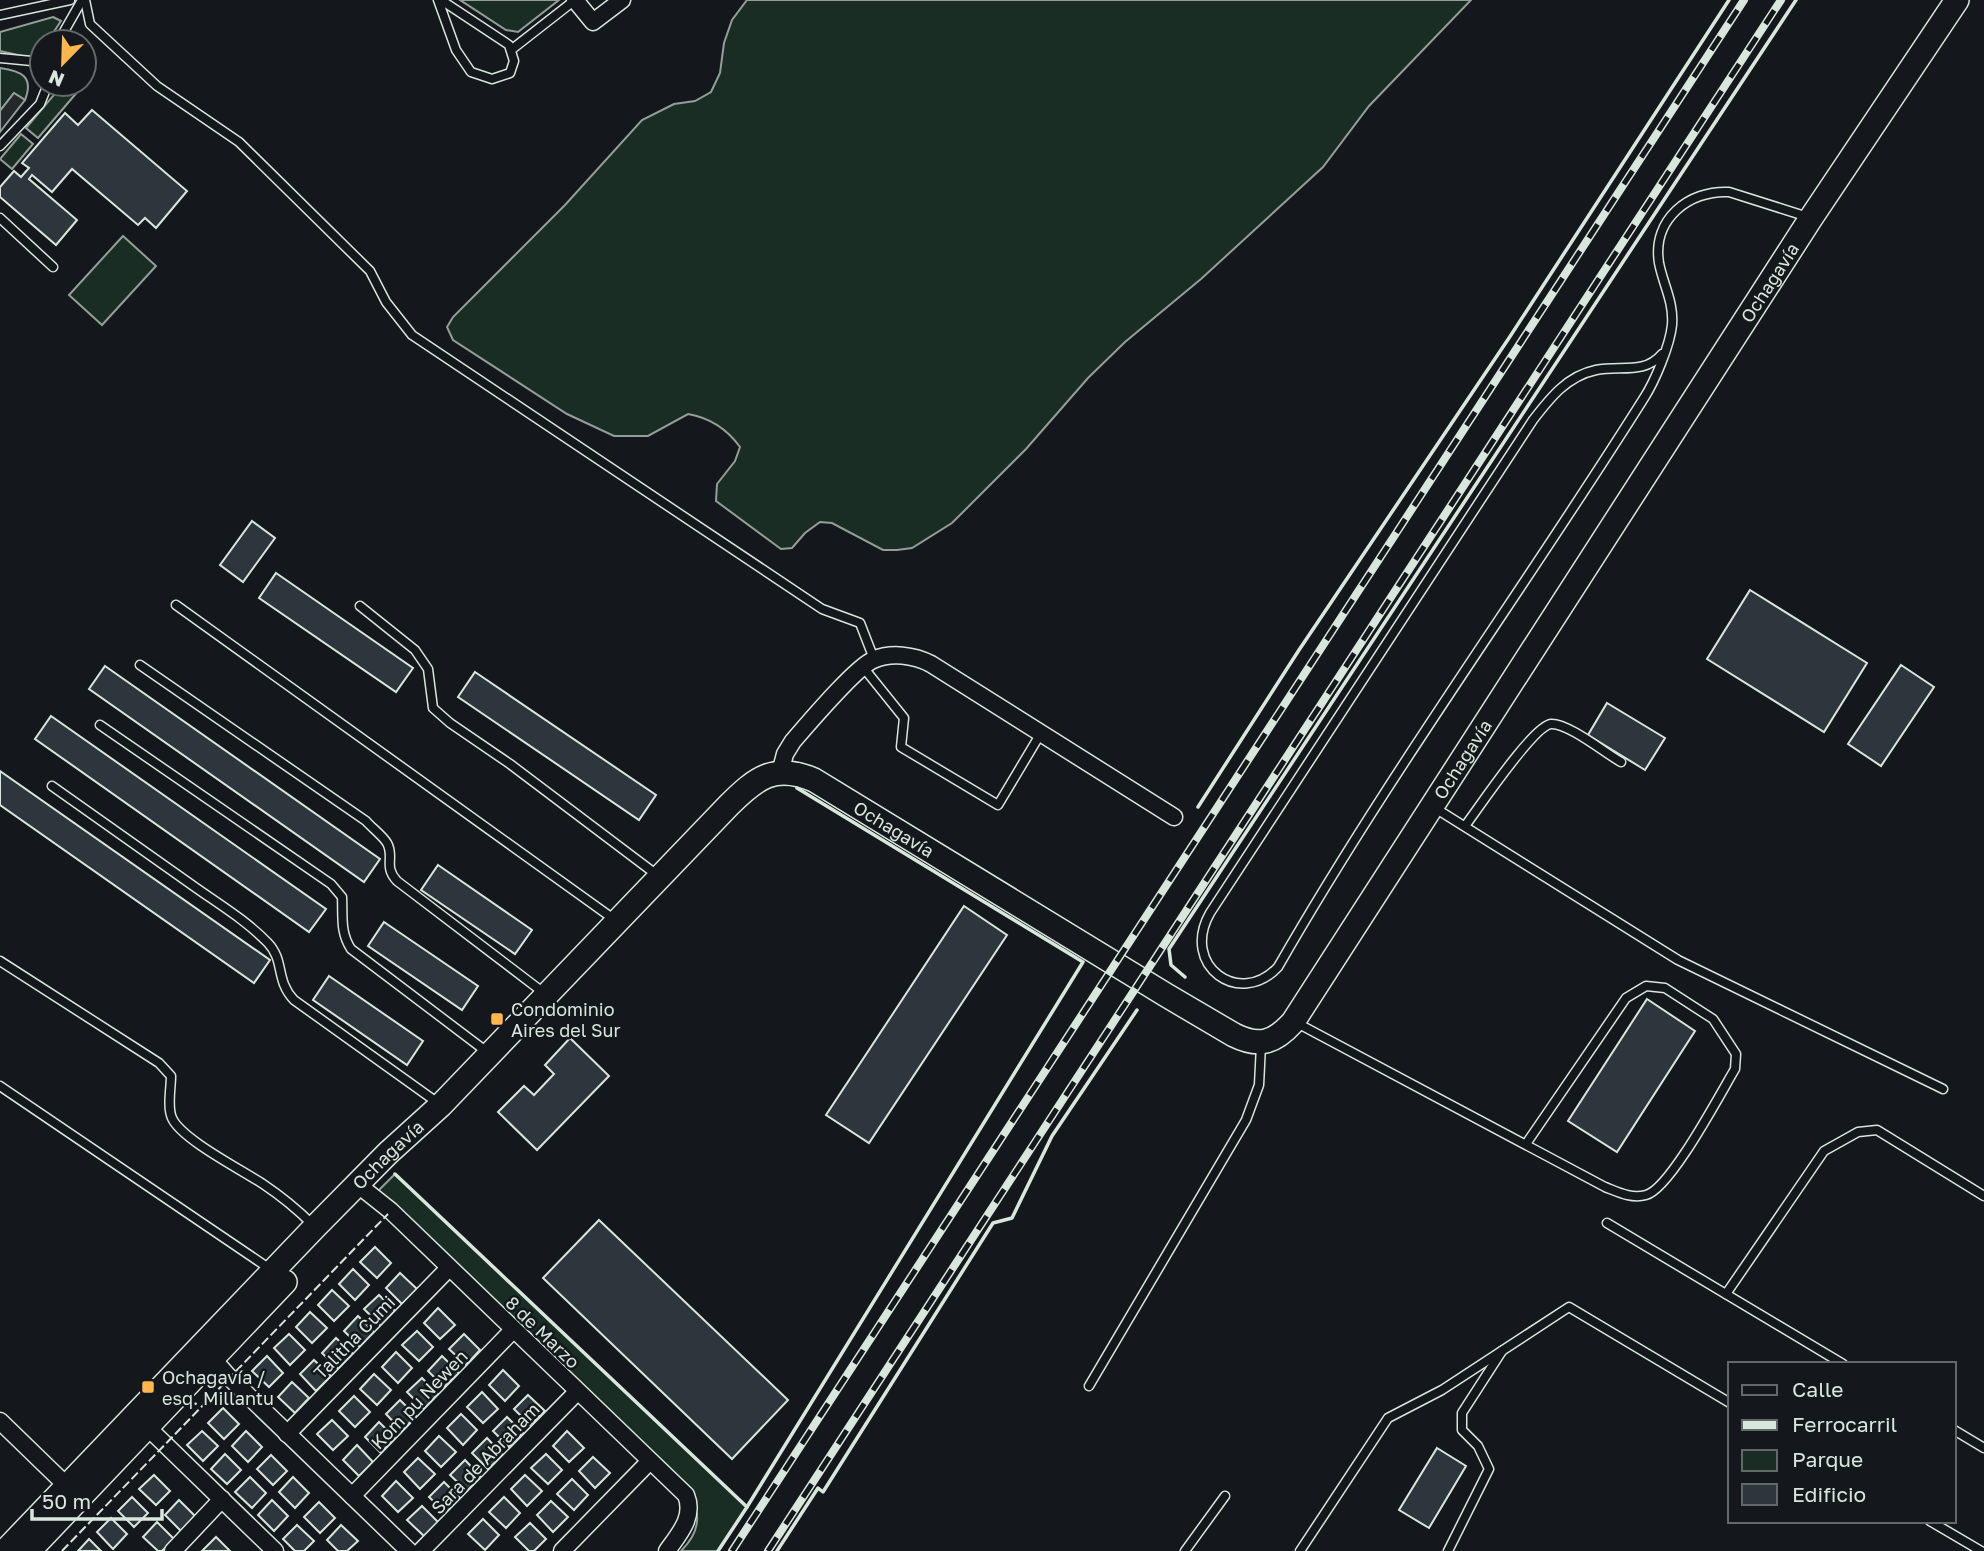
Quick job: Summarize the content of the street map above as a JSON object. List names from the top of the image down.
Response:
{
  "streets": {
    "main road": ["Ochagavía"],
    "street": [
      "8 de Marzo",
      "Talitha Cumi",
      "Kom pu Newen",
      "Sara de Abraham"
    ]
  },
  "crossings": [
    ["Ochagavía", "8 de Marzo"],
    ["8 de Marzo", "Talitha Cumi"],
    ["8 de Marzo", "Kom pu Newen"],
    ["8 de Marzo", "Sara de Abraham"]
  ],
  "places": {
    "transit": ["Condominio Aires del Sur", "Ochagavía / esq. Millantu"]
  },
  "legend": [
    "Calle",
    "Ferrocarril",
    "Parque",
    "Edificio"
  ],
  "scale_bar": "50 m",
  "north": "bottom left"
}
